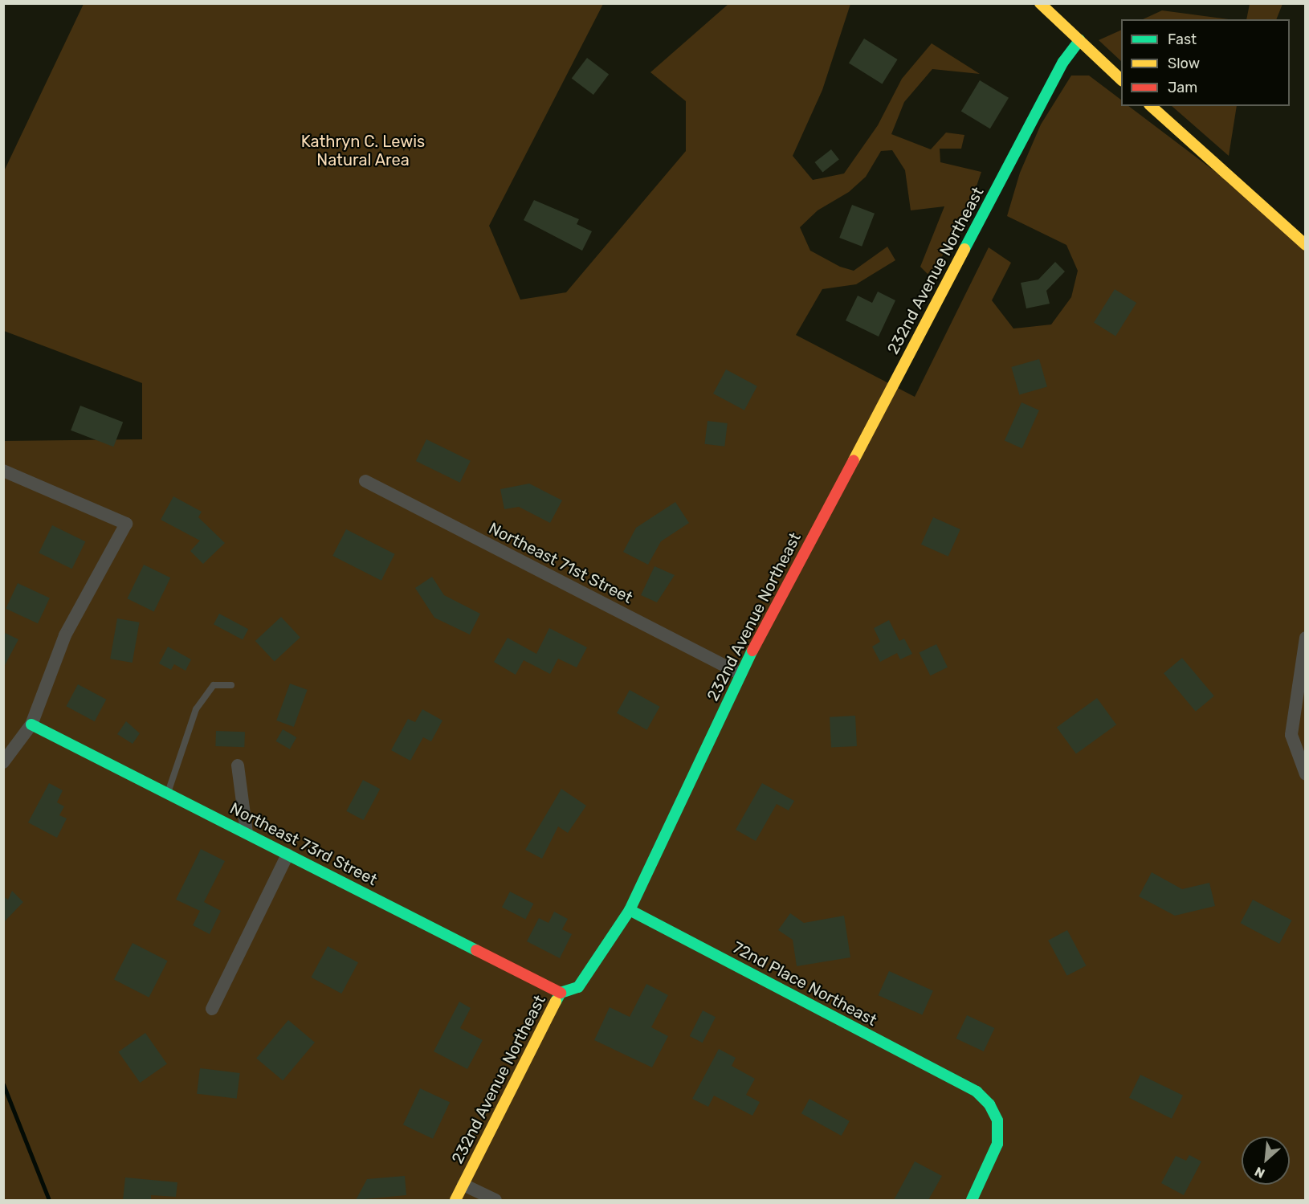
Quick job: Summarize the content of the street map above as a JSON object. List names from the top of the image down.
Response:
{
  "streets": {
    "street": [
      "232nd Avenue Northeast",
      "Northeast 71st Street",
      "Northeast 73rd Street",
      "72nd Place Northeast"
    ]
  },
  "crossings": [
    ["232nd Avenue Northeast", "Northeast 71st Street"],
    ["232nd Avenue Northeast", "Northeast 73rd Street"],
    ["232nd Avenue Northeast", "72nd Place Northeast"]
  ],
  "parks": ["Kathryn C. Lewis Natural Area"],
  "legend": ["Fast", "Slow", "Jam"],
  "north": "bottom left"
}
